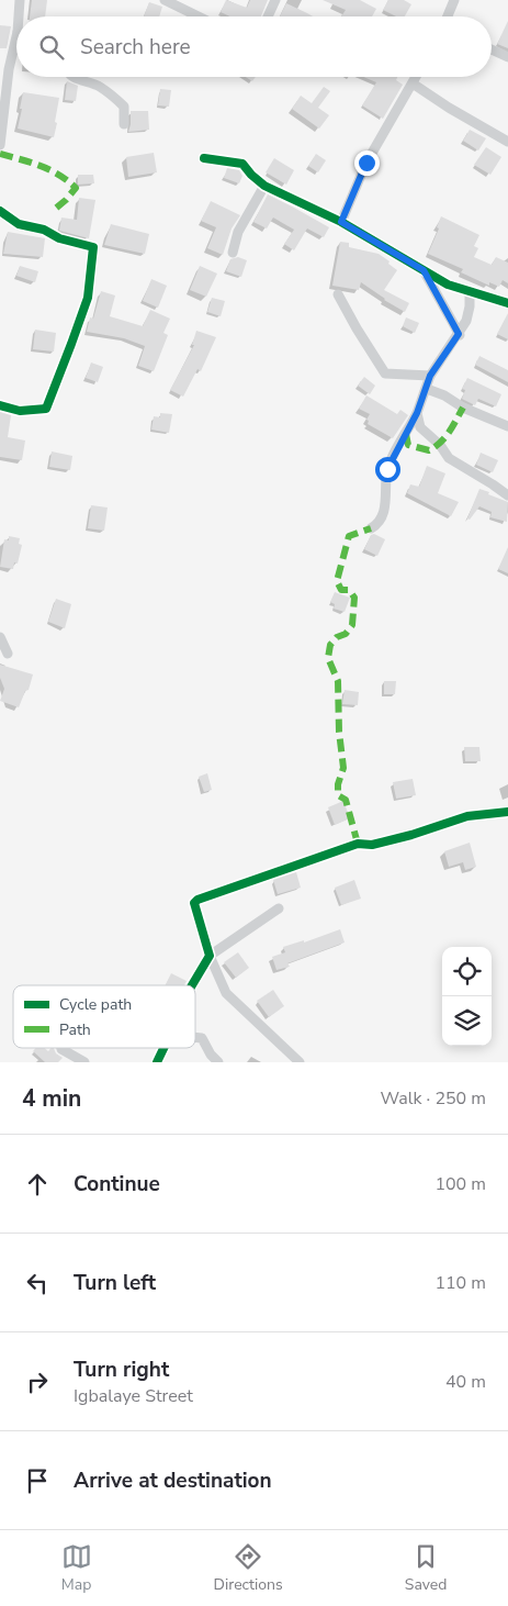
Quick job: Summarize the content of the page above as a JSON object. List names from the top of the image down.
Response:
{
  "legend": ["Cycle path", "Path"],
  "page": {
    "search": "Search here",
    "heading": ["4 min", "Walk · 250 m"],
    "list": [
      ["Continue", "100 m"],
      ["Turn left", "110 m"],
      ["Turn right", "Igbalaye Street", "40 m"],
      "Arrive at destination"
    ],
    "nav": ["Map", "Directions", "Saved"]
  }
}
